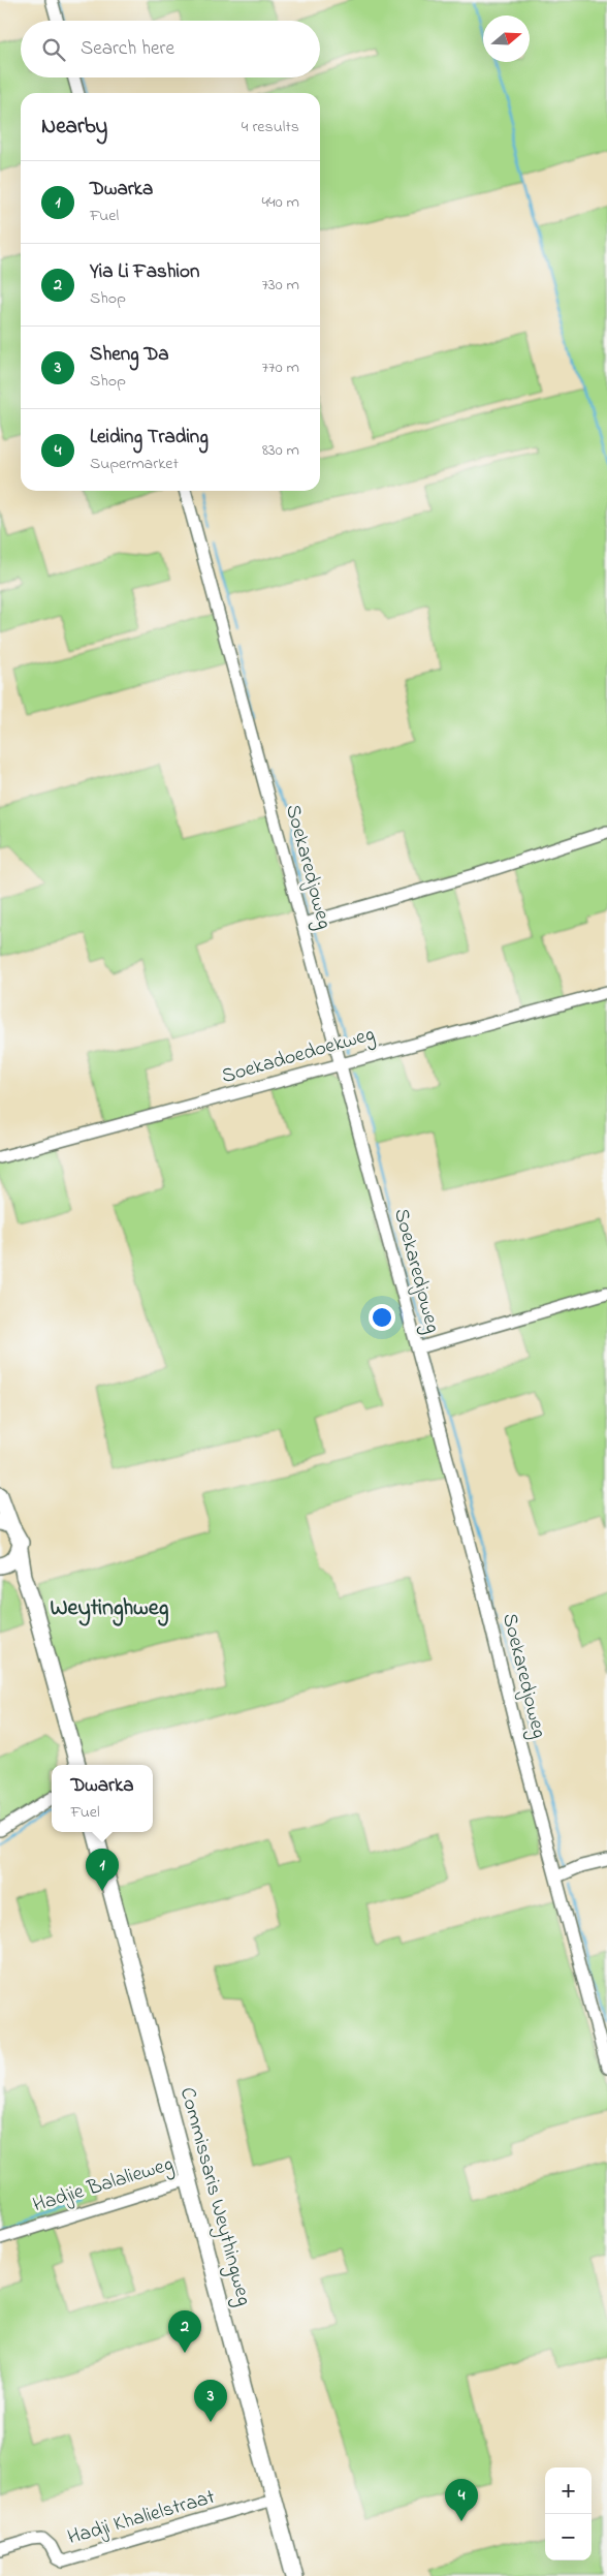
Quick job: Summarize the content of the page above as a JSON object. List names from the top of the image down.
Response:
{
  "streets": {
    "main road": ["Commissaris Weythingweg"],
    "street": [
      "Soekaredjoweg",
      "Soekadoedoekweg",
      "Hadjie Balalieweg",
      "Hadji Khalielstraat"
    ]
  },
  "crossings": [
    ["Soekaredjoweg", "Soekadoedoekweg"],
    ["Hadjie Balalieweg", "Commissaris Weythingweg"],
    ["Commissaris Weythingweg", "Hadji Khalielstraat"]
  ],
  "districts": ["Weytinghweg"],
  "north": "right",
  "page": {
    "search": "Search here",
    "heading": ["Nearby", "4 results"],
    "list": [
      {
        "mark": "1",
        "name": "Dwarka",
        "note": "Fuel",
        "value": "440 m"
      },
      {
        "mark": "2",
        "name": "Yia Li Fashion",
        "note": "Shop",
        "value": "730 m"
      },
      {
        "mark": "3",
        "name": "Sheng Da",
        "note": "Shop",
        "value": "770 m"
      },
      {
        "mark": "4",
        "name": "Leiding Trading",
        "note": "Supermarket",
        "value": "830 m"
      }
    ],
    "popup": ["Dwarka", "Fuel"],
    "pins": [
      "1",
      "2",
      "3",
      "4"
    ],
    "map_buttons": ["+", "−"]
  }
}
